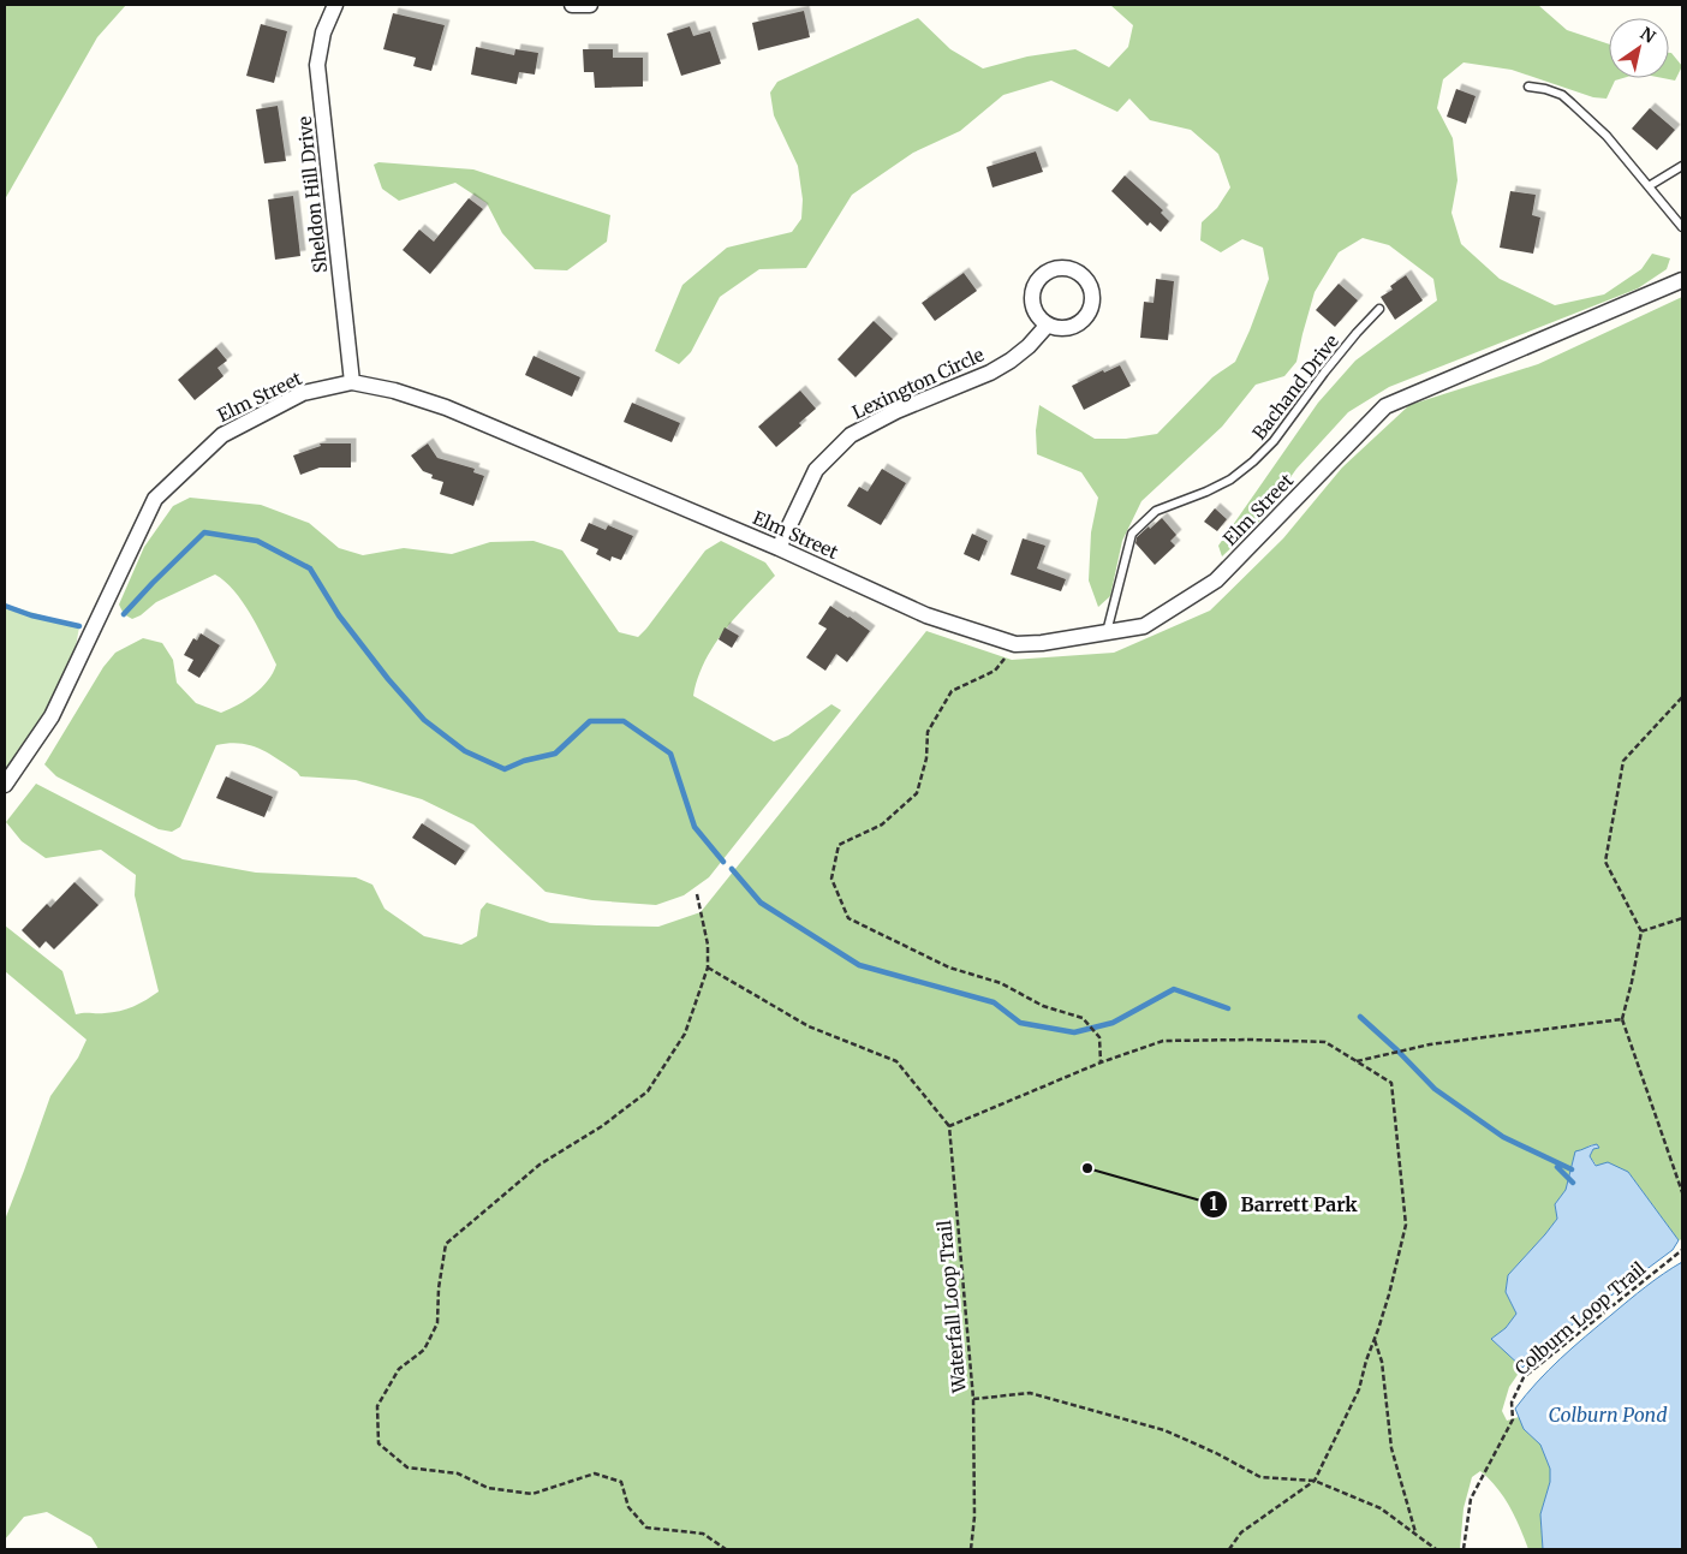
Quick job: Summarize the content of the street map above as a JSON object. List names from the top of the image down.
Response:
{
  "streets": {
    "street": ["Sheldon Hill Drive", "Lexington Circle", "Elm Street"],
    "lane": ["Bachand Drive"],
    "path": ["Waterfall Loop Trail", "Colburn Loop Trail"]
  },
  "crossings": [
    ["Sheldon Hill Drive", "Elm Street"],
    ["Lexington Circle", "Elm Street"],
    ["Bachand Drive", "Elm Street"]
  ],
  "water": ["Colburn Pond"],
  "places": ["Barrett Park"],
  "north": "top right"
}
